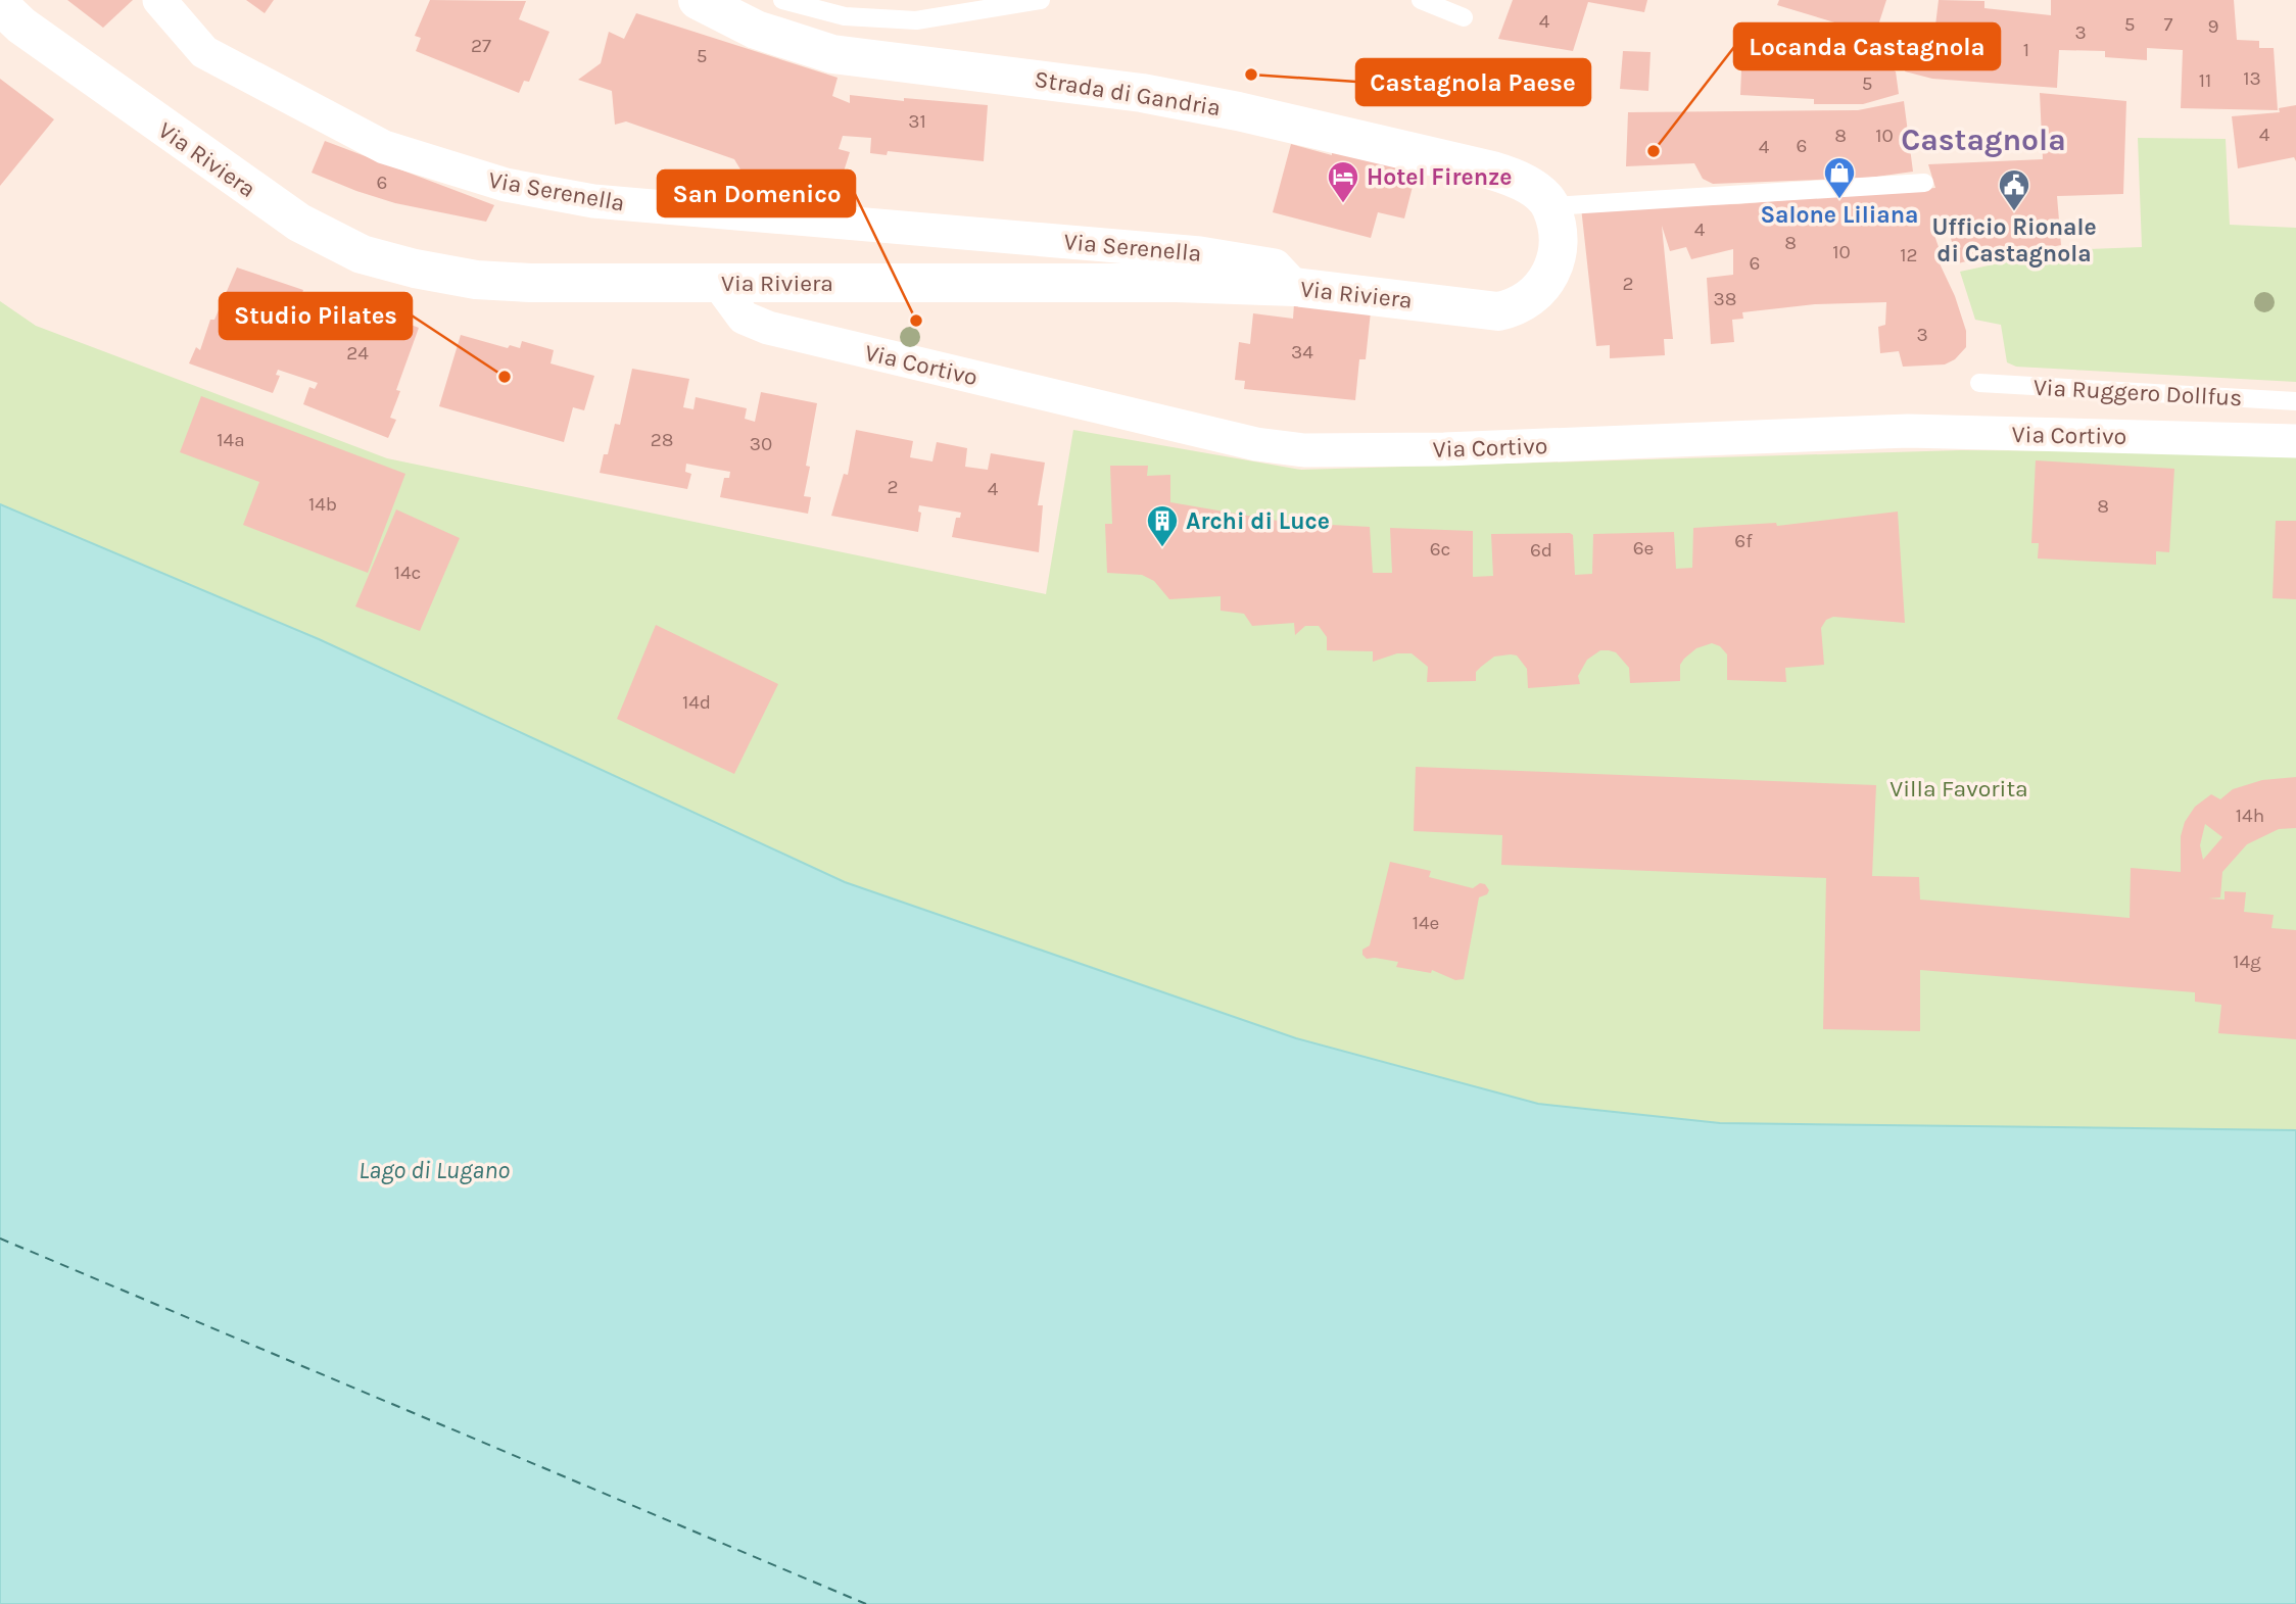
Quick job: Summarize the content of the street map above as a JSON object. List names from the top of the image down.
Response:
{
  "streets": {
    "main road": ["Strada di Gandria", "Via Riviera"],
    "street": ["Via Serenella", "Via Cortivo"],
    "lane": ["Via Ruggero Dollfus"]
  },
  "crossings": [
    ["Strada di Gandria", "Via Riviera"],
    ["Via Riviera", "Via Serenella"],
    ["Via Riviera", "Via Cortivo"]
  ],
  "districts": ["Castagnola"],
  "water": ["Lago di Lugano"],
  "parks": ["Villa Favorita"],
  "places": {
    "other": [
      "Castagnola Paese",
      "Locanda Castagnola",
      "San Domenico",
      "Studio Pilates"
    ],
    "shop": ["Salone Liliana"],
    "hotel": ["Hotel Firenze"],
    "public building": ["Ufficio Rionale di Castagnola"],
    "building": ["Archi di Luce"]
  },
  "house_numbers": [
    "4",
    "5",
    "7",
    "9",
    "3",
    "27",
    "1",
    "5",
    "13",
    "11",
    "5",
    "31",
    "4",
    "8",
    "10",
    "6",
    "4",
    "6",
    "4",
    "8",
    "10",
    "12",
    "6",
    "2",
    "38",
    "3",
    "34",
    "24",
    "14a",
    "28",
    "30",
    "2",
    "4",
    "14b",
    "8",
    "6f",
    "6e",
    "6c",
    "6d",
    "14c",
    "14d",
    "14h",
    "14e",
    "14g"
  ]
}
